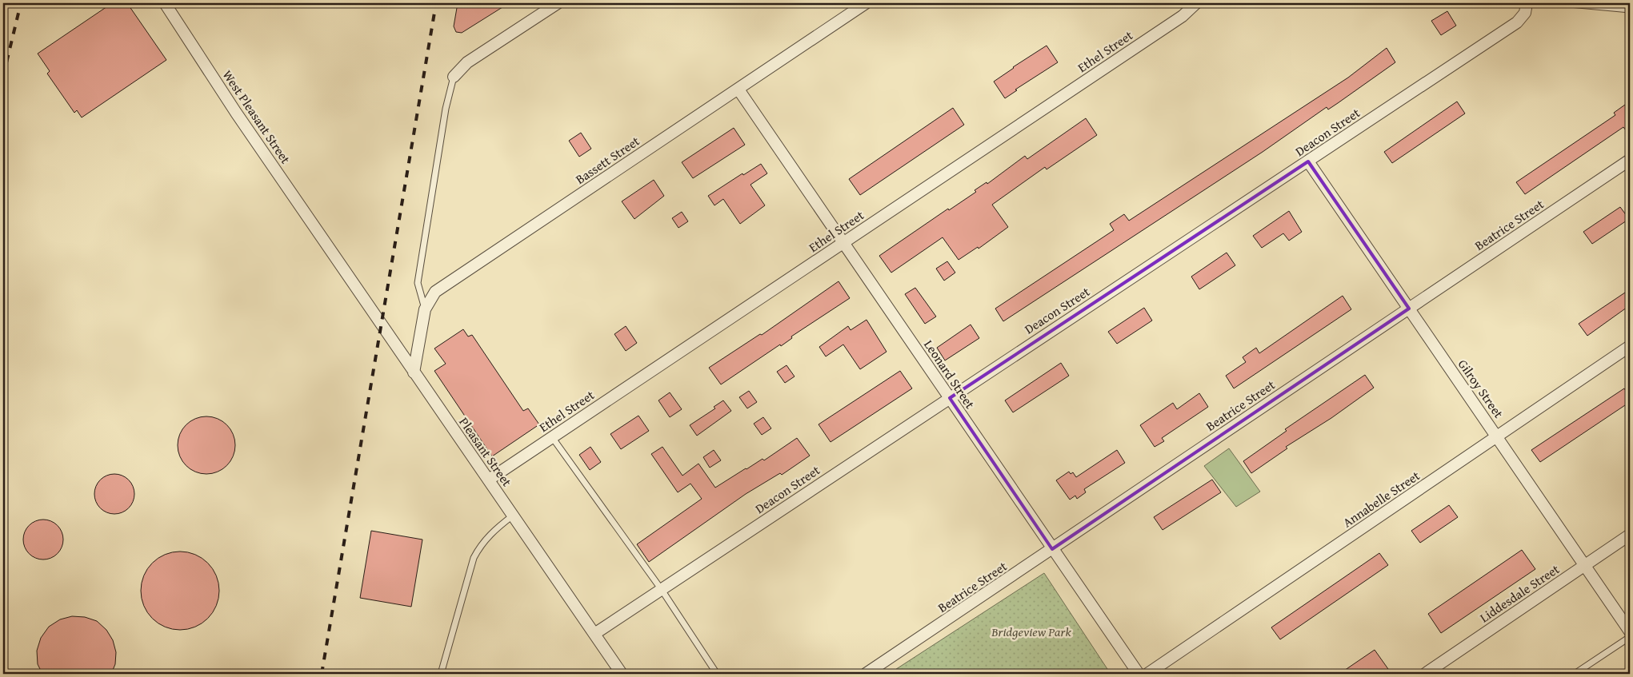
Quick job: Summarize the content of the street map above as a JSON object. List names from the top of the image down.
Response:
{
  "streets": {
    "street": [
      "Ethel Street",
      "West Pleasant Street",
      "Deacon Street",
      "Bassett Street",
      "Beatrice Street",
      "Leonard Street",
      "Gilroy Street",
      "Pleasant Street",
      "Annabelle Street",
      "Liddesdale Street"
    ]
  },
  "crossings": [
    ["Ethel Street", "Leonard Street"],
    ["Ethel Street", "Pleasant Street"],
    ["West Pleasant Street", "Pleasant Street"],
    ["Deacon Street", "Leonard Street"],
    ["Deacon Street", "Gilroy Street"],
    ["Deacon Street", "Pleasant Street"],
    ["Bassett Street", "Leonard Street"],
    ["Bassett Street", "Pleasant Street"],
    ["Beatrice Street", "Leonard Street"],
    ["Beatrice Street", "Gilroy Street"],
    ["Gilroy Street", "Annabelle Street"],
    ["Gilroy Street", "Liddesdale Street"]
  ],
  "parks": ["Bridgeview Park"]
}
